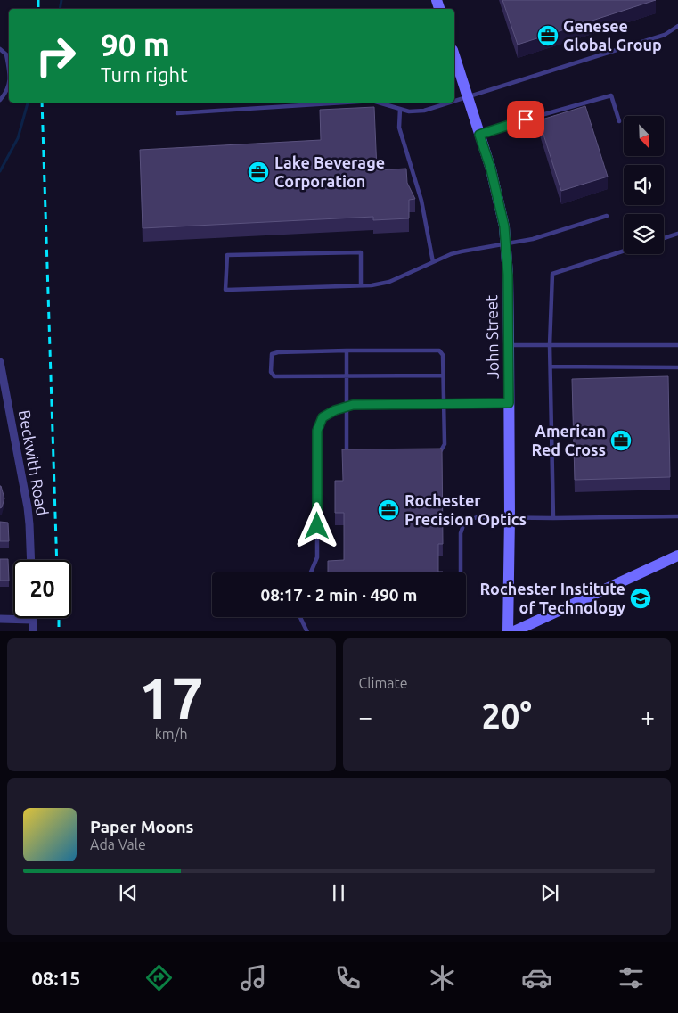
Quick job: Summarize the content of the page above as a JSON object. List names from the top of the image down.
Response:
{
  "streets": {
    "street": ["John Street", "Beckwith Road"]
  },
  "places": {
    "office": [
      "Genesee Global Group",
      "Lake Beverage Corporation",
      "American Red Cross",
      "Rochester Precision Optics"
    ],
    "school or university": ["Rochester Institute of Technology"]
  },
  "north": "bottom right",
  "page": {
    "turn": ["90 m", "Turn right"],
    "limit": "20",
    "trip": "08:17 · 2 min · 490 m",
    "tile": [
      ["17", "km/h"],
      "Climate"
    ],
    "heat": ["−", "20°", "+"],
    "song": ["Paper Moons", "Ada Vale"],
    "tabs": "08:15"
  }
}
